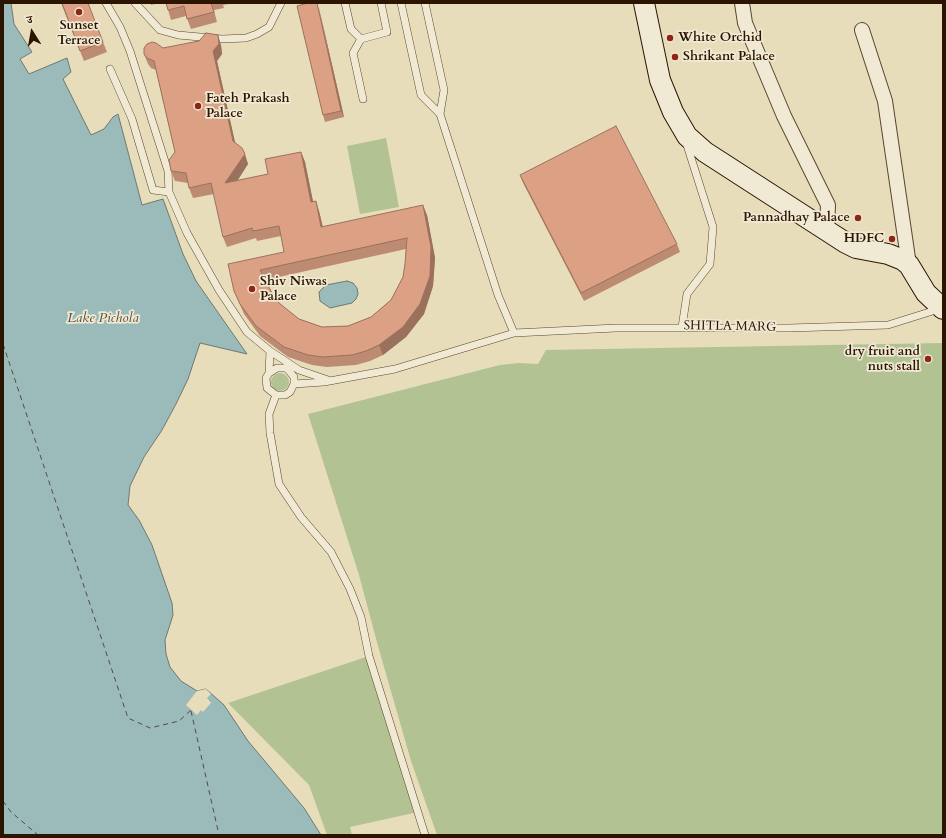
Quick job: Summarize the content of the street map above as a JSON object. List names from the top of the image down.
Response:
{
  "streets": {
    "lane": ["SHITLA MARG"]
  },
  "water": ["Lake Pichola"],
  "places": [
    "Sunset Terrace",
    "White Orchid",
    "Shrikant Palace",
    "Fateh Prakash Palace",
    "Pannadhay Palace",
    "HDFC",
    "Shiv Niwas Palace",
    "dry fruit and nuts stall"
  ],
  "north": "top"
}
